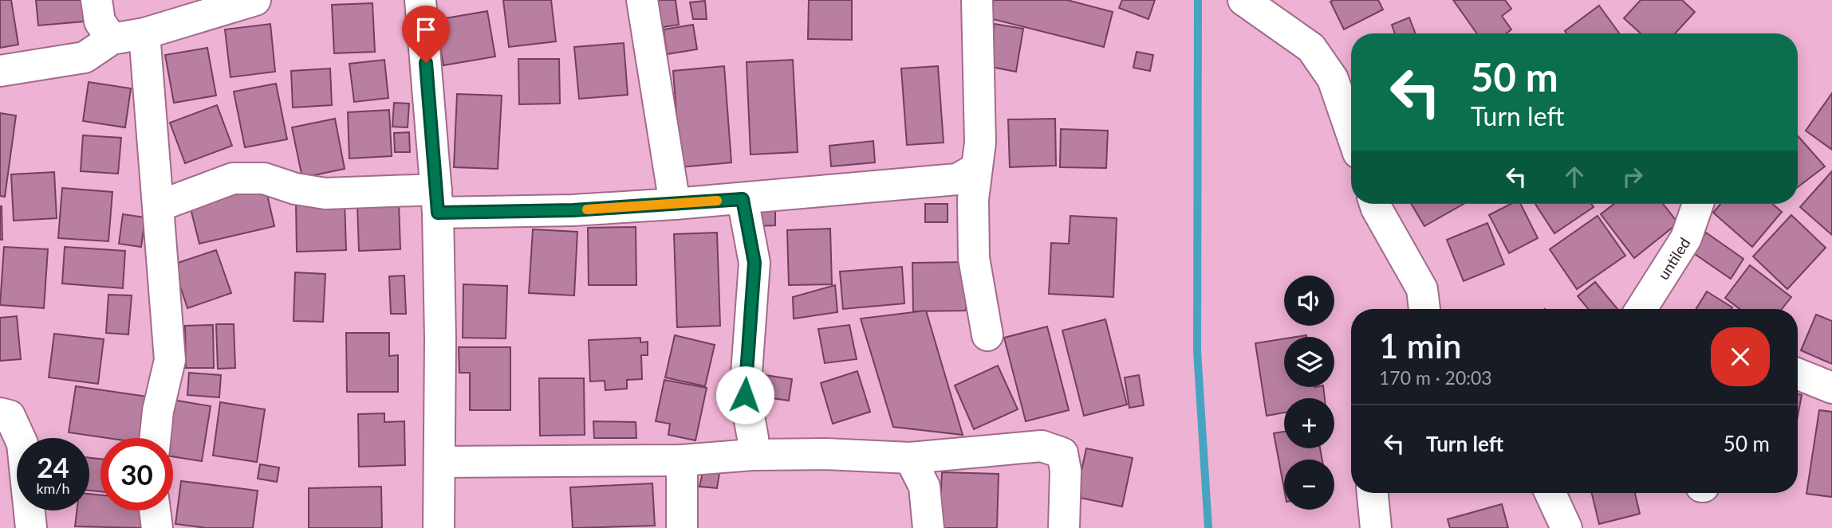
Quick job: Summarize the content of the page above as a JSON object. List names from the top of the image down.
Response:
{
  "streets": {
    "street": ["untiled"]
  },
  "page": {
    "turn": ["50 m", "Turn left"],
    "map_buttons": ["+", "−"],
    "heading": ["1 min", "170 m · 20:03"],
    "list": [
      {
        "name": "Turn left",
        "value": "50 m"
      }
    ],
    "speed": "24 km/h",
    "limit": "30"
  }
}
